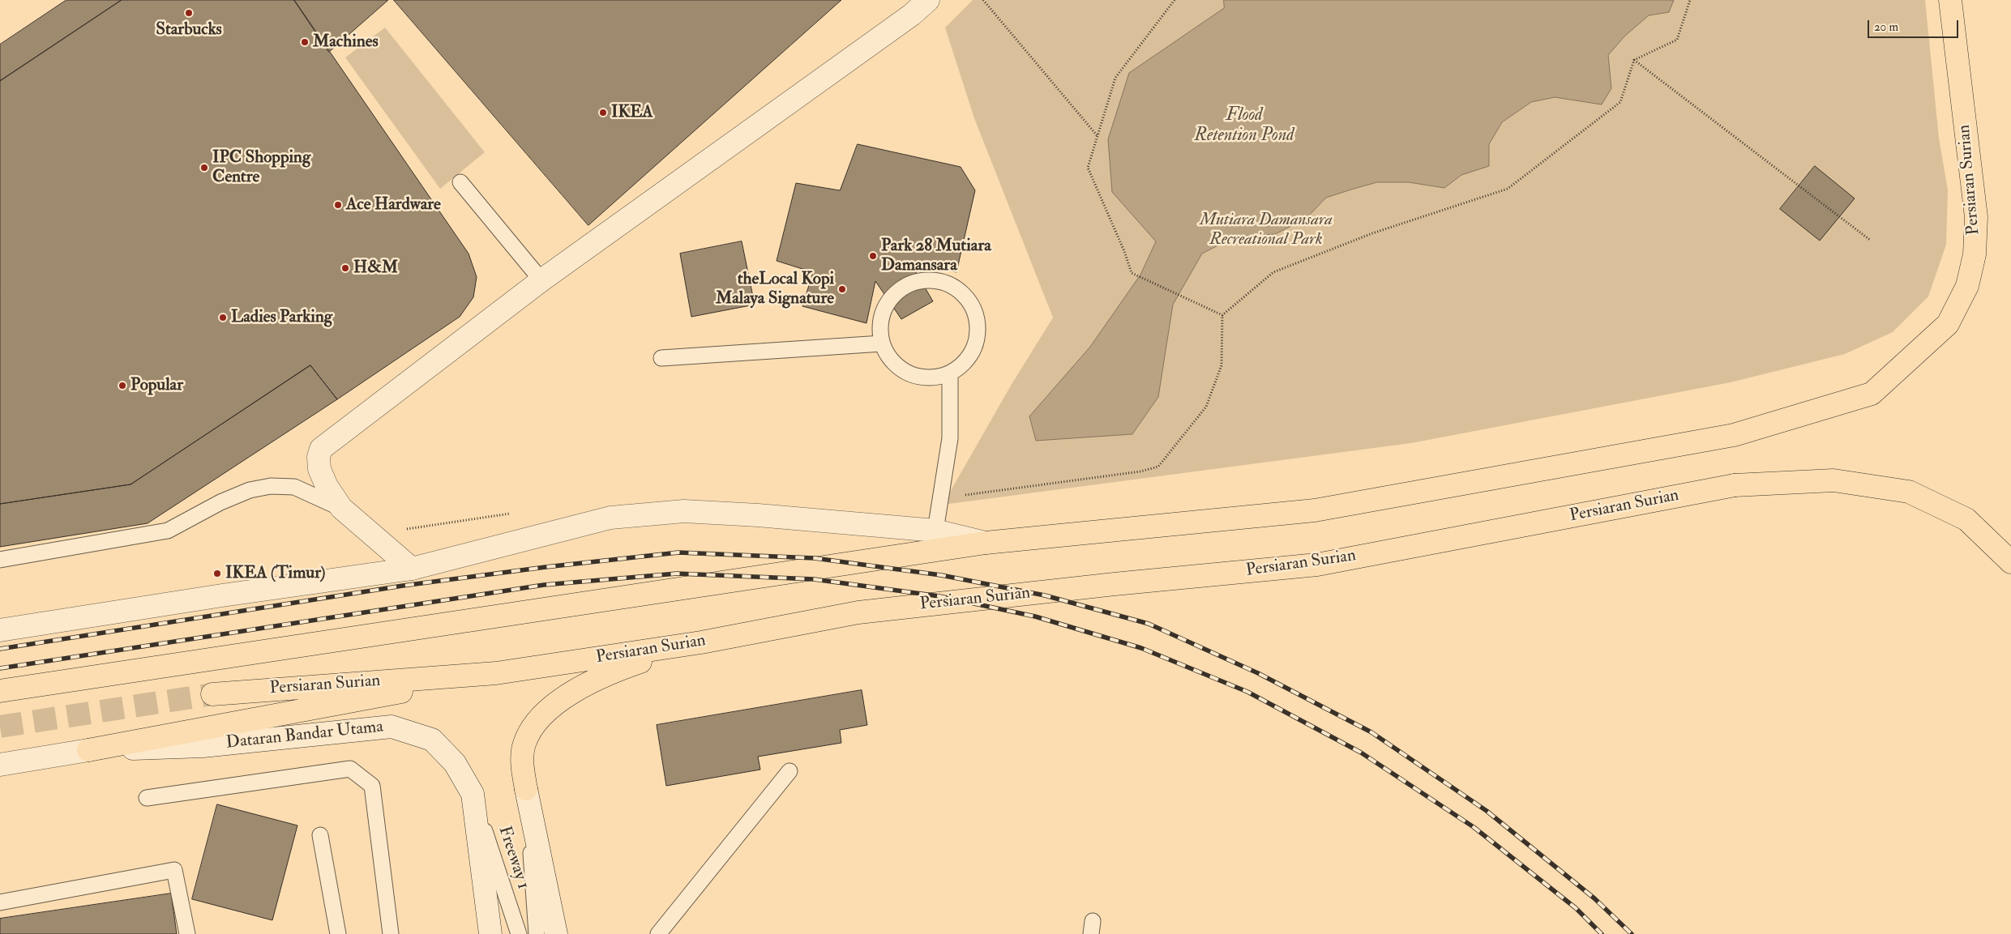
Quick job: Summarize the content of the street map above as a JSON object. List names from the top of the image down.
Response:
{
  "streets": {
    "main road": ["Persiaran Surian"],
    "street": ["Dataran Bandar Utama"],
    "lane": ["Freeway 1"]
  },
  "crossings": [
    ["Dataran Bandar Utama", "Freeway 1"]
  ],
  "water": ["Flood Retention Pond"],
  "parks": ["Mutiara Damansara Recreational Park"],
  "places": [
    "Starbucks",
    "Machines",
    "IKEA",
    "IPC Shopping Centre",
    "Ace Hardware",
    "Park 28 Mutiara Damansara",
    "H&M",
    "theLocal Kopi Malaya Signature",
    "Ladies Parking",
    "Popular",
    "IKEA (Timur)"
  ],
  "scale_bar": "20 m"
}
